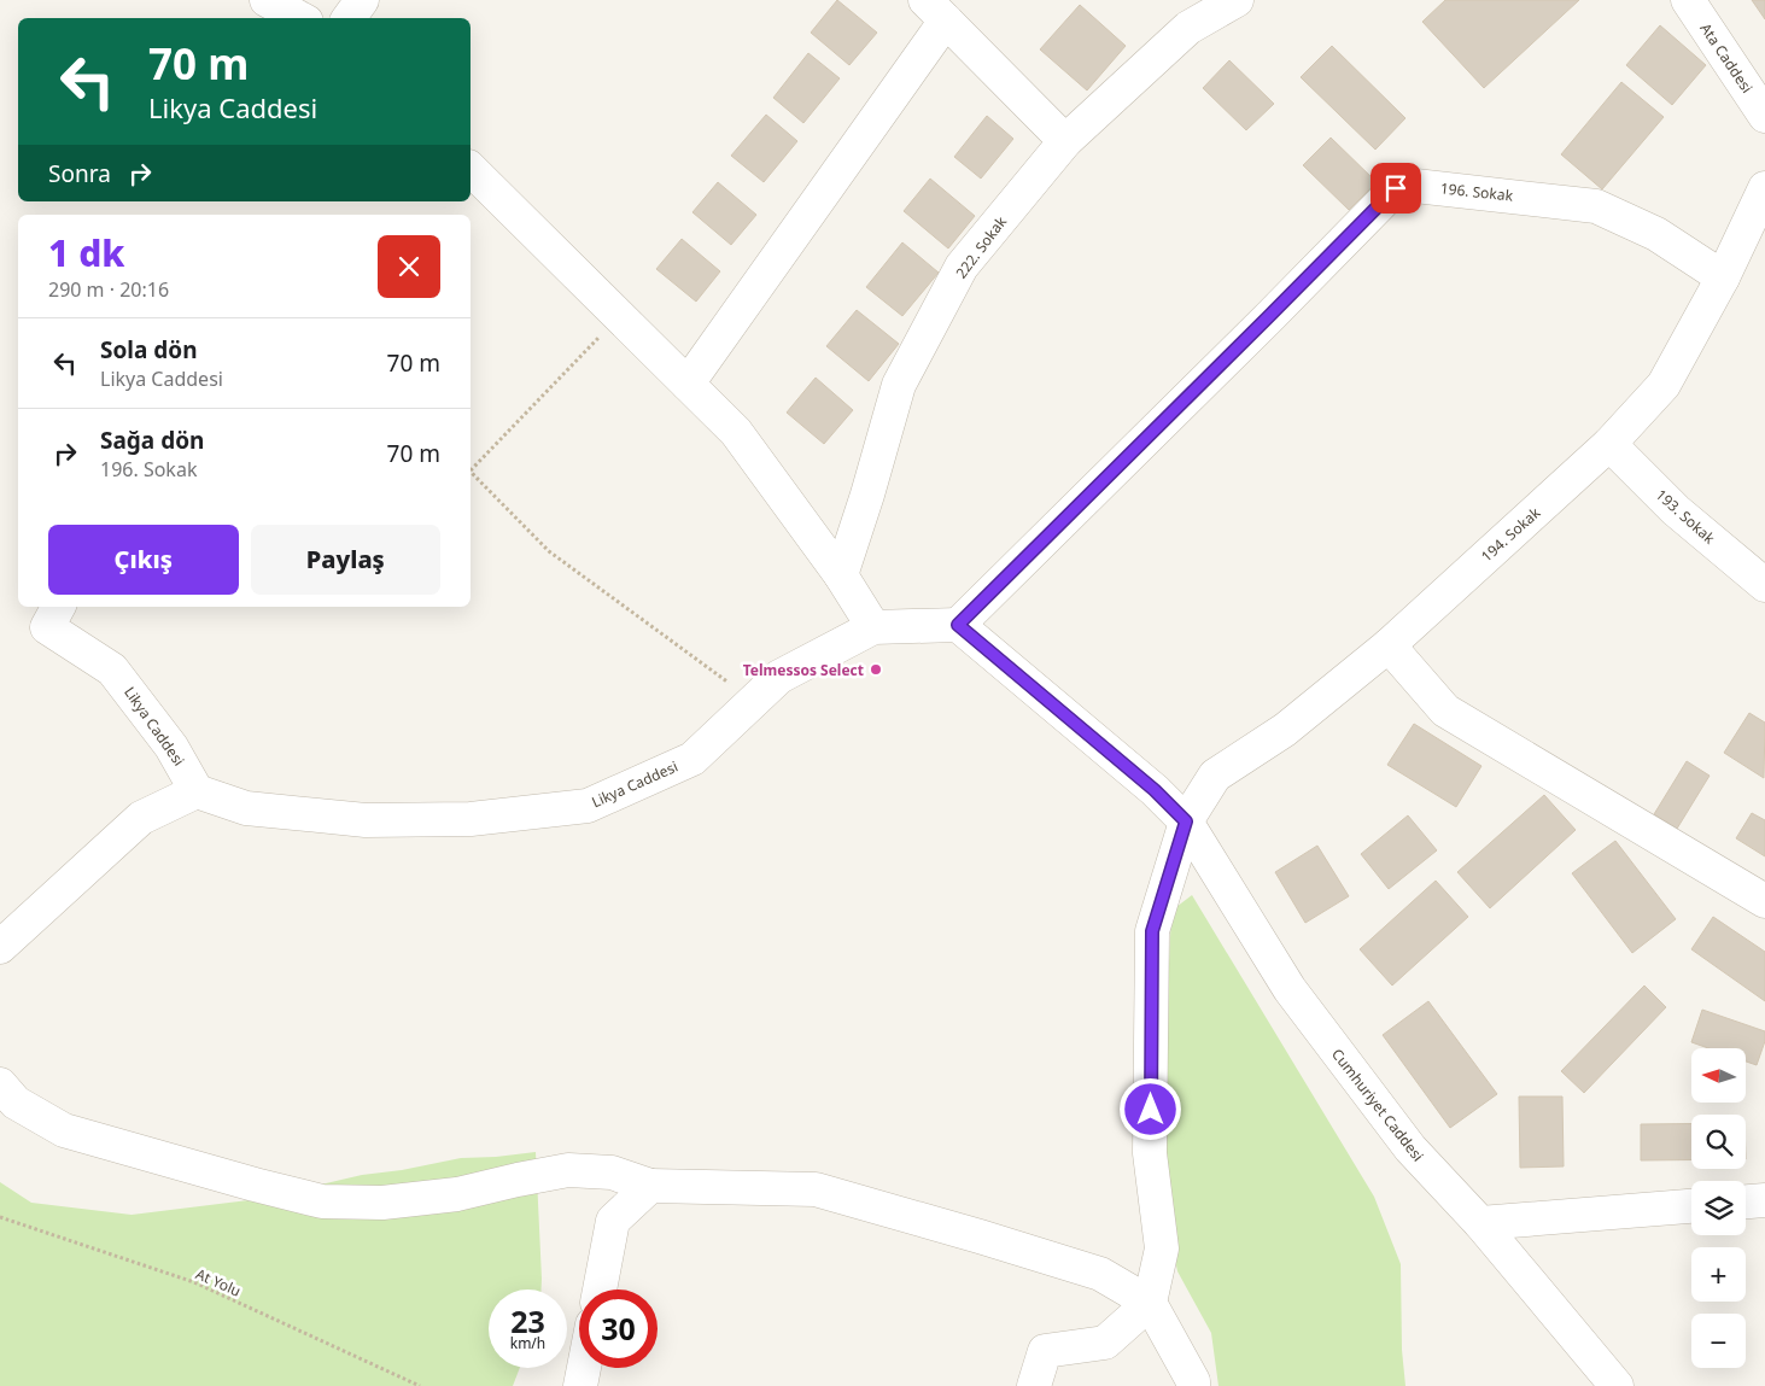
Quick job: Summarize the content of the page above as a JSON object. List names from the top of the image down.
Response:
{
  "streets": {
    "street": [
      "Ata Caddesi",
      "196. Sokak",
      "222. Sokak",
      "193. Sokak",
      "194. Sokak",
      "Likya Caddesi",
      "Cumhuriyet Caddesi"
    ],
    "path": ["At Yolu"]
  },
  "crossings": [
    ["196. Sokak", "194. Sokak"],
    ["196. Sokak", "Likya Caddesi"],
    ["193. Sokak", "194. Sokak"],
    ["194. Sokak", "Cumhuriyet Caddesi"]
  ],
  "places": ["Telmessos Select"],
  "north": "left",
  "page": {
    "turn": ["70 m", "Likya Caddesi"],
    "then": "Sonra",
    "heading": ["1 dk", "290 m · 20:16"],
    "list": [
      {
        "name": "Sola dön",
        "note": "Likya Caddesi",
        "value": "70 m"
      },
      {
        "name": "Sağa dön",
        "note": "196. Sokak",
        "value": "70 m"
      }
    ],
    "buttons": ["Çıkış", "Paylaş"],
    "map_buttons": ["+", "−"],
    "speed": "23 km/h",
    "limit": "30"
  }
}
